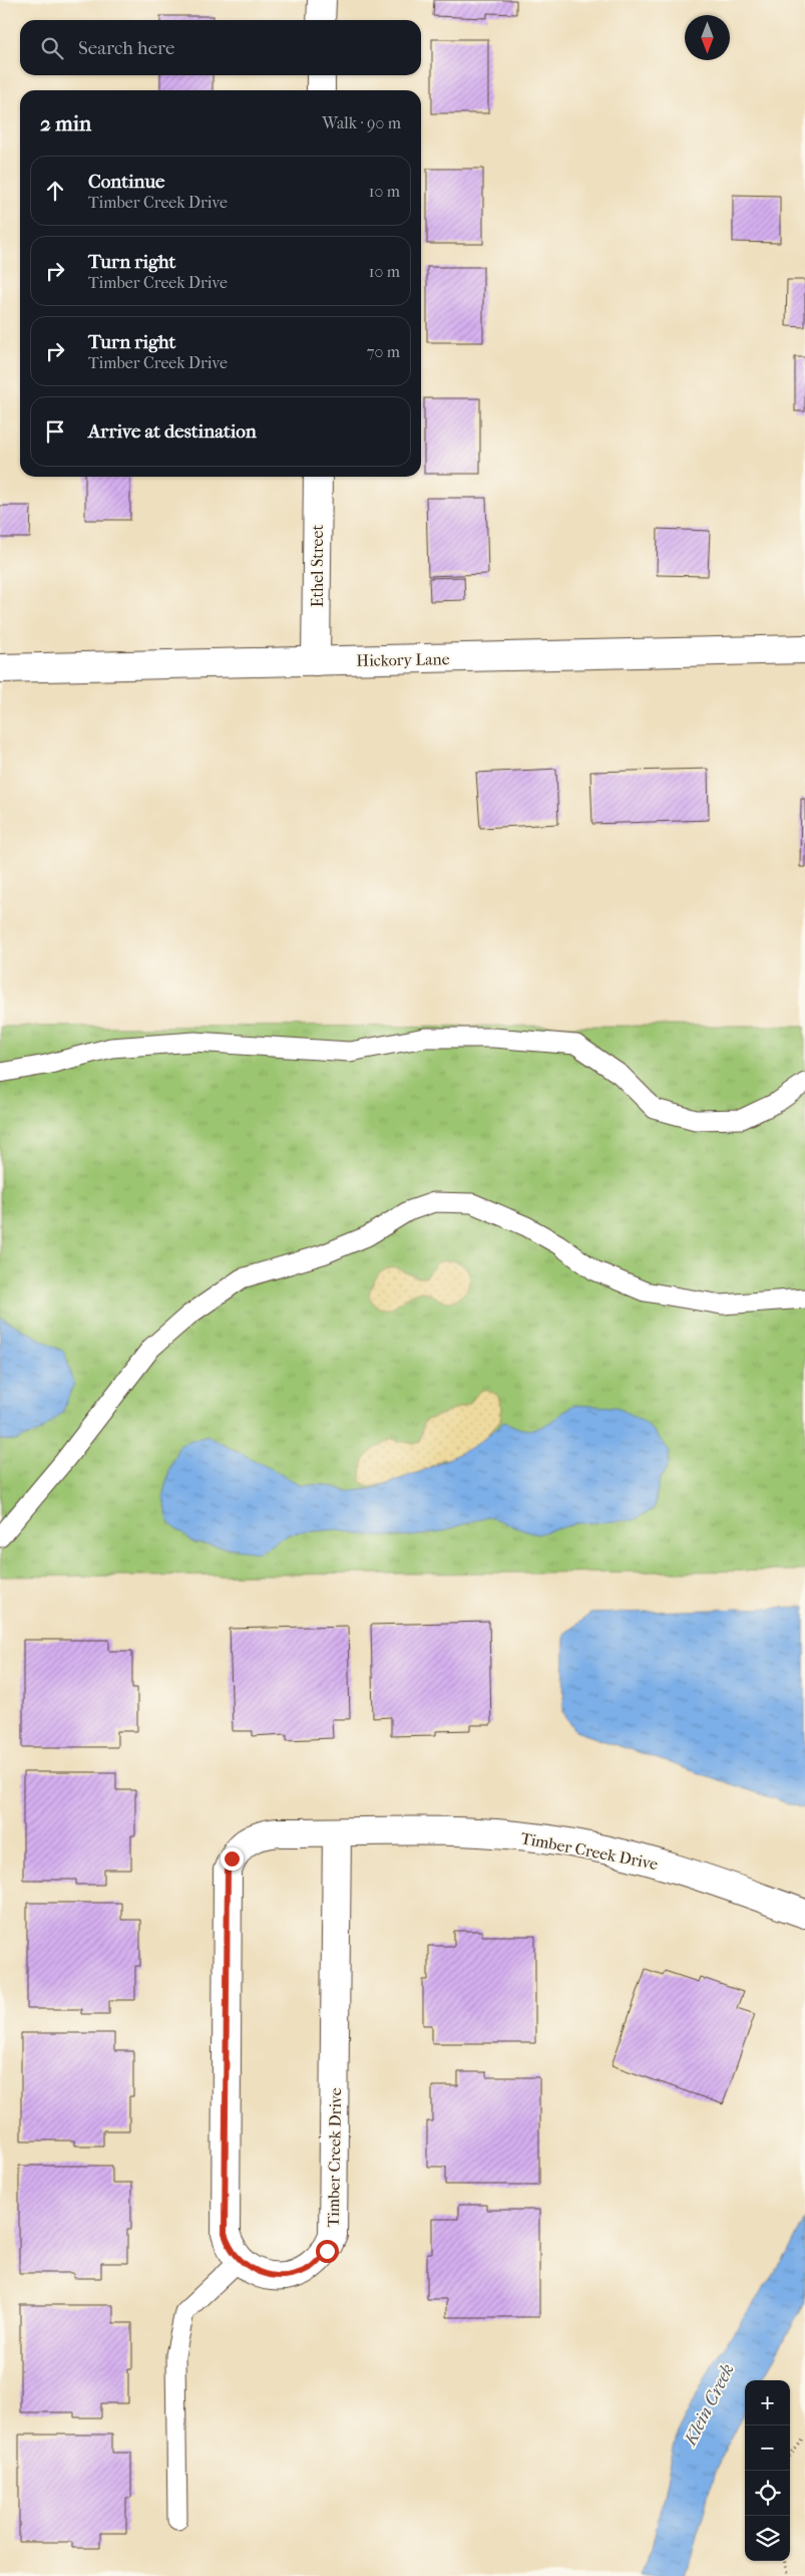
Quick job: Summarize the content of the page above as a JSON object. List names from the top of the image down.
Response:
{
  "streets": {
    "street": ["Ethel Street", "Hickory Lane", "Timber Creek Drive"]
  },
  "crossings": [
    ["Ethel Street", "Hickory Lane"]
  ],
  "water": ["Klein Creek"],
  "north": "bottom",
  "page": {
    "search": "Search here",
    "heading": ["2 min", "Walk · 90 m"],
    "list": [
      ["Continue", "Timber Creek Drive", "10 m"],
      ["Turn right", "Timber Creek Drive", "10 m"],
      ["Turn right", "Timber Creek Drive", "70 m"],
      "Arrive at destination"
    ],
    "map_buttons": ["+", "−"]
  }
}
